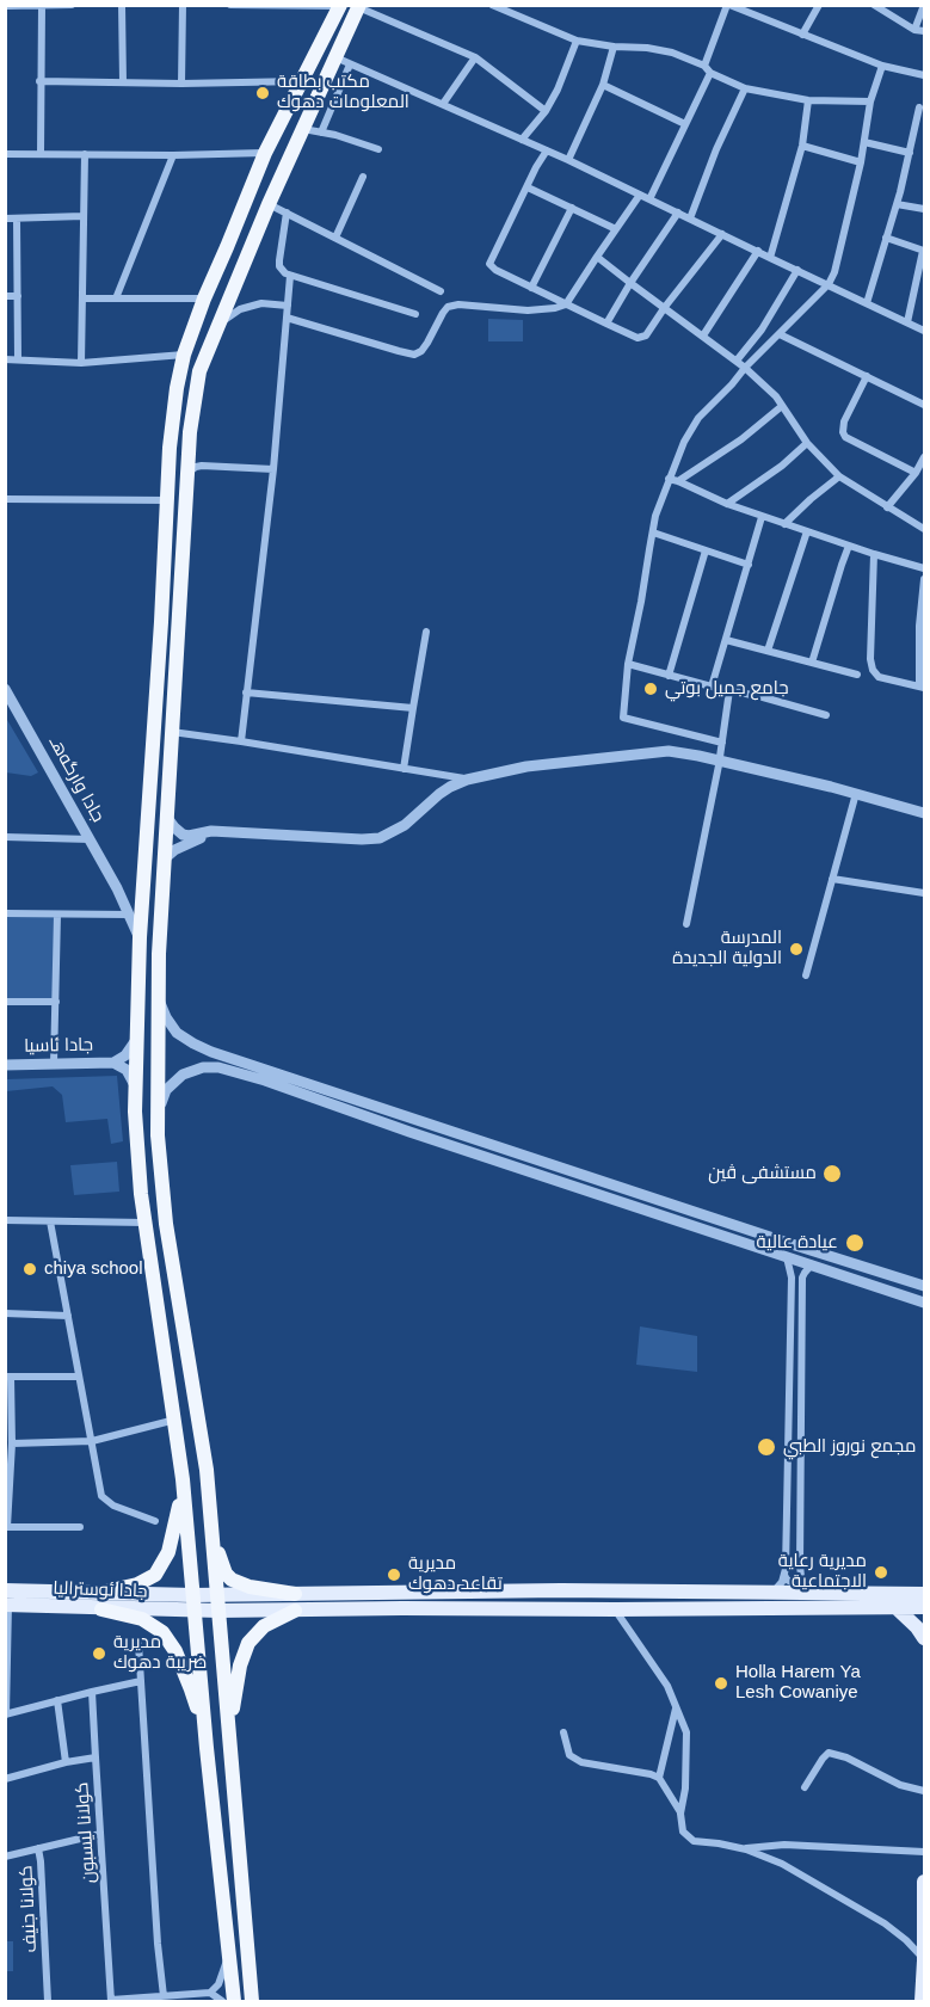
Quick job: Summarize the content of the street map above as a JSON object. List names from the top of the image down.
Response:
{
  "streets": {
    "main road": ["جادا ئوسترالیا"],
    "street": [
      "جادا وارگه‌هـ",
      "جادا ئاسيا",
      "كولانا ليسبون",
      "كولانا جنيف"
    ]
  },
  "places": [
    "مكتب بطاقة المعلومات دهوك",
    "جامع جميل بوتي",
    "المدرسة الدولية الجديدة",
    "مستشفى ڤين",
    "عيادة عالية",
    "chiya school",
    "مجمع نوروز الطبي",
    "مديرية رعاية الاجتماعية",
    "مديرية تقاعد دهوك",
    "مديرية ضريبة دهوك",
    "Holla Harem Ya Lesh Cowaniye"
  ]
}
